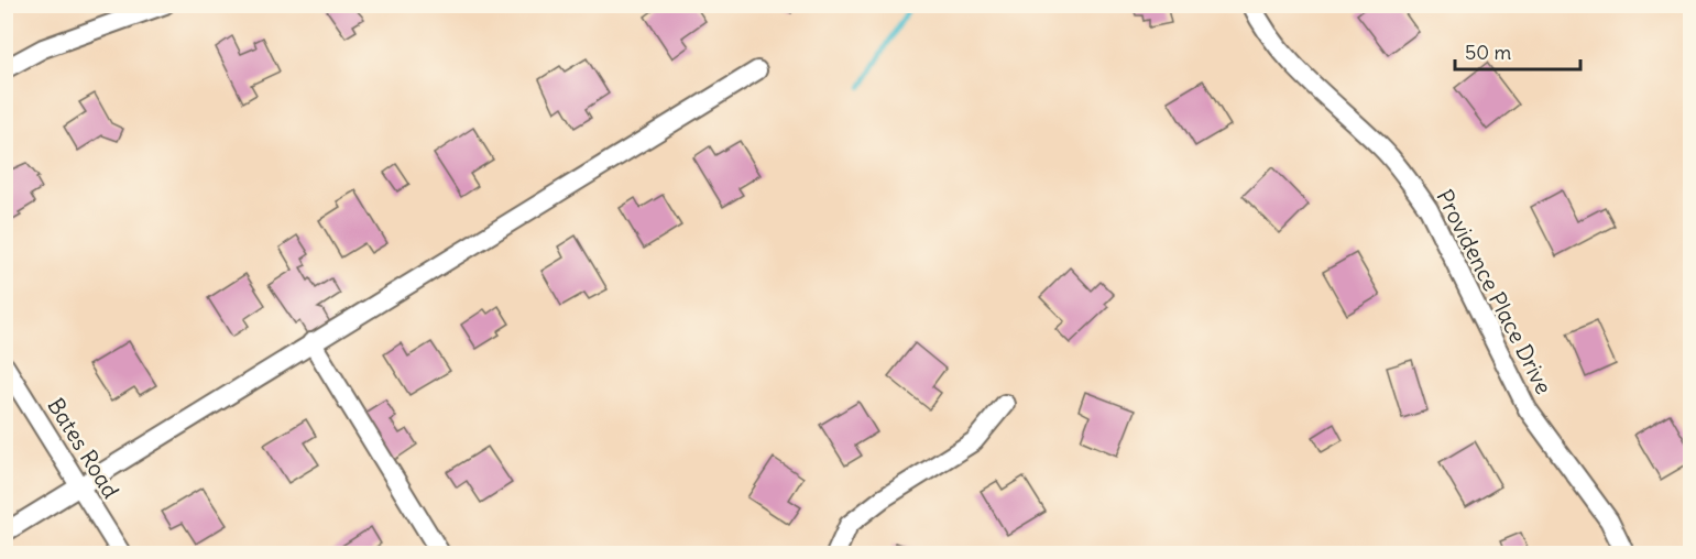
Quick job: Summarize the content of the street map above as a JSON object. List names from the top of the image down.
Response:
{
  "streets": {
    "street": ["Providence Place Drive", "Bates Road"]
  },
  "scale_bar": "50 m"
}
